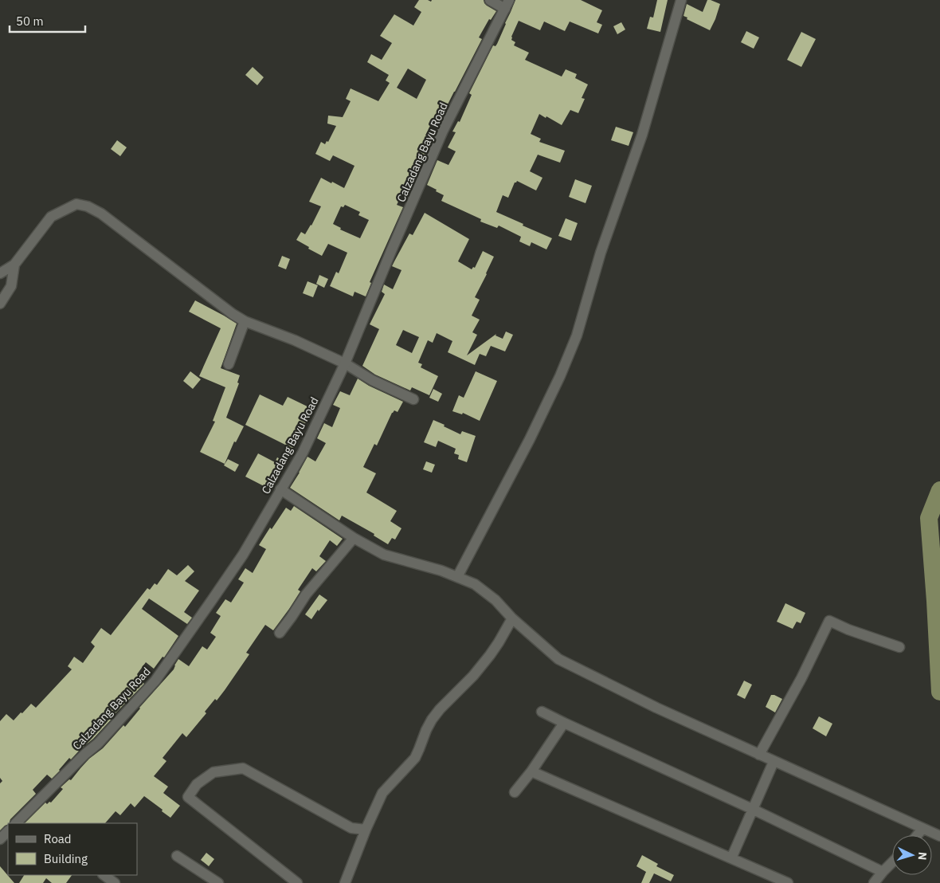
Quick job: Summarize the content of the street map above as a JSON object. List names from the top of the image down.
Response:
{
  "streets": {
    "street": ["Calzadang Bayu Road"]
  },
  "legend": ["Road", "Building"],
  "scale_bar": "50 m",
  "north": "right"
}
